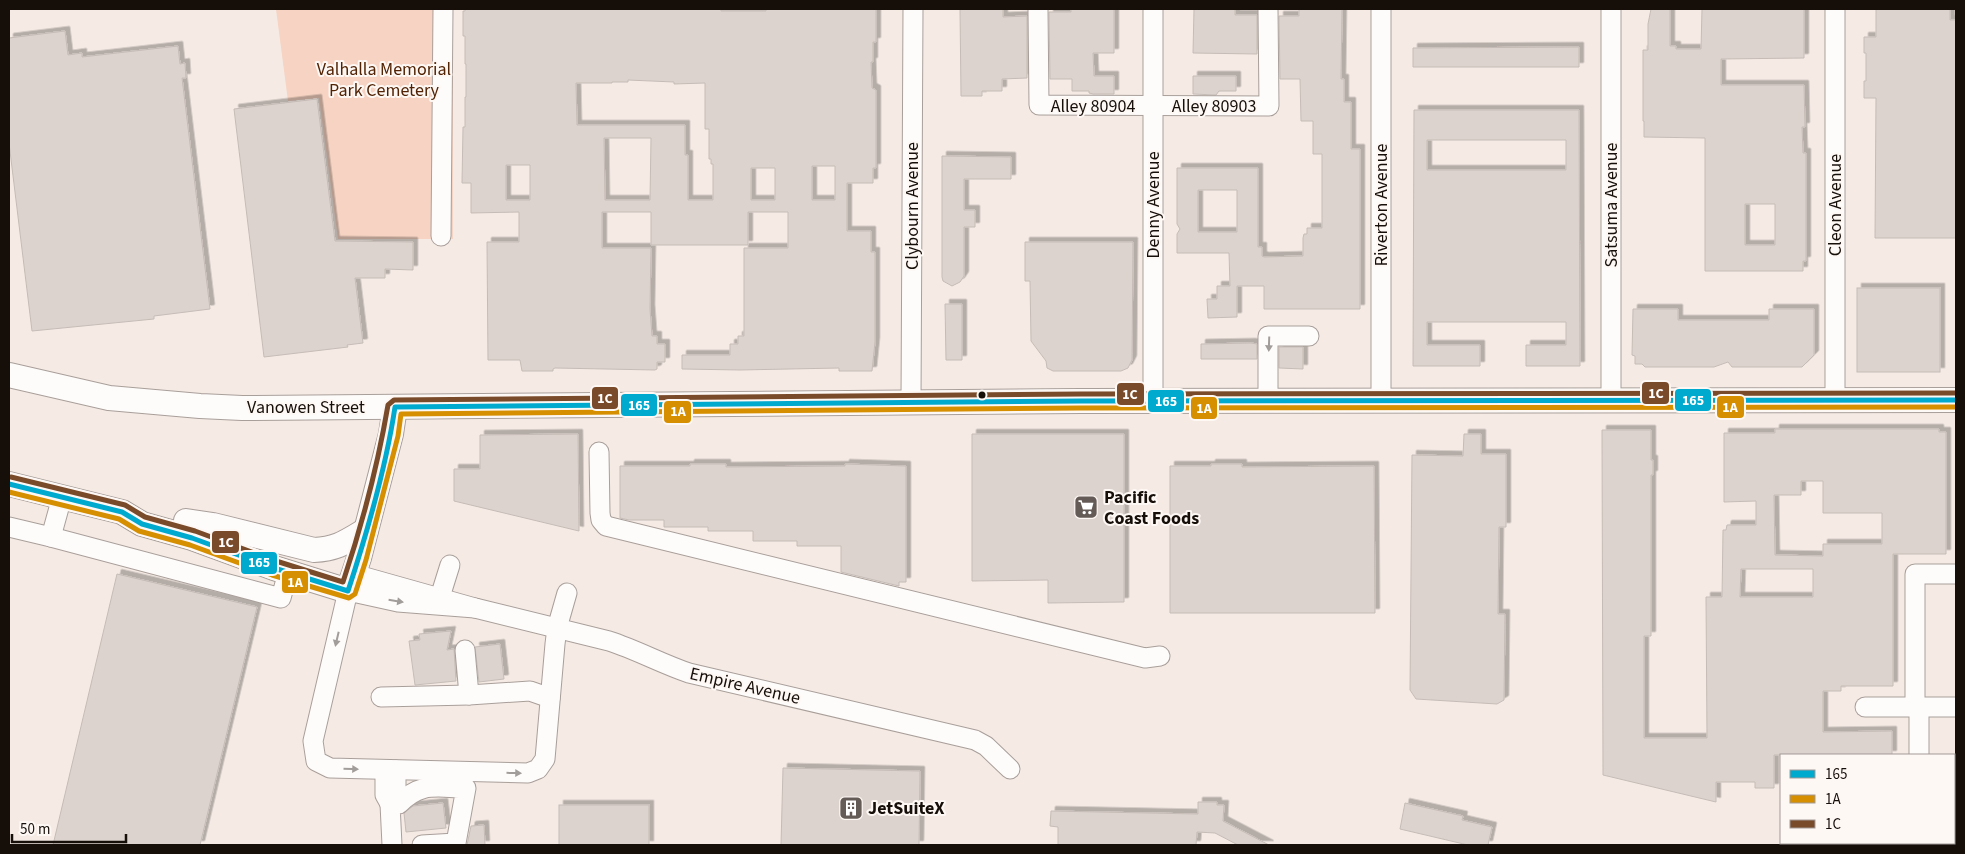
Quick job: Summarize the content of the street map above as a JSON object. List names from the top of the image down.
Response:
{
  "streets": {
    "main road": ["Vanowen Street", "Empire Avenue"],
    "street": [
      "Alley 80904",
      "Alley 80903",
      "Denny Avenue",
      "Riverton Avenue",
      "Satsuma Avenue",
      "Cleon Avenue",
      "Clybourn Avenue"
    ]
  },
  "crossings": [
    ["Alley 80904", "Alley 80903"],
    ["Alley 80904", "Denny Avenue"],
    ["Alley 80903", "Denny Avenue"],
    ["Denny Avenue", "Vanowen Street"],
    ["Riverton Avenue", "Vanowen Street"],
    ["Satsuma Avenue", "Vanowen Street"],
    ["Cleon Avenue", "Vanowen Street"],
    ["Clybourn Avenue", "Vanowen Street"]
  ],
  "parks": ["Valhalla Memorial Park Cemetery"],
  "places": {
    "supermarket": ["Pacific Coast Foods"],
    "building": ["JetSuiteX"]
  },
  "lines": ["transit line 1C", "transit line 165", "transit line 1A"],
  "legend": ["165", "1A", "1C"],
  "scale_bar": "50 m"
}
